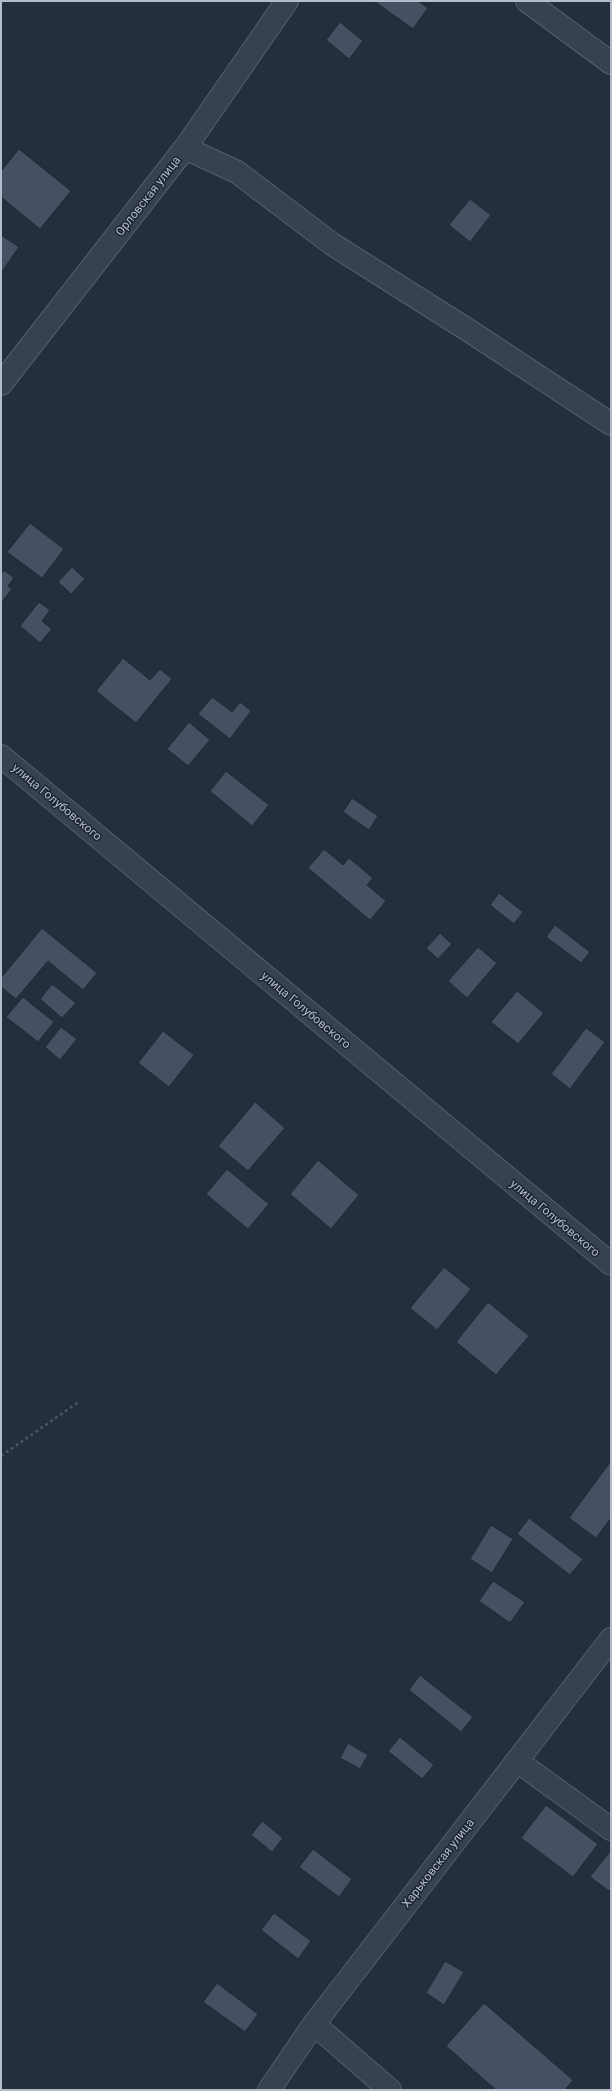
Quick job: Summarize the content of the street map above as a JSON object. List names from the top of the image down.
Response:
{
  "streets": {
    "street": ["Орловская улица", "улица Голубовского", "Харьковская улица"]
  }
}
